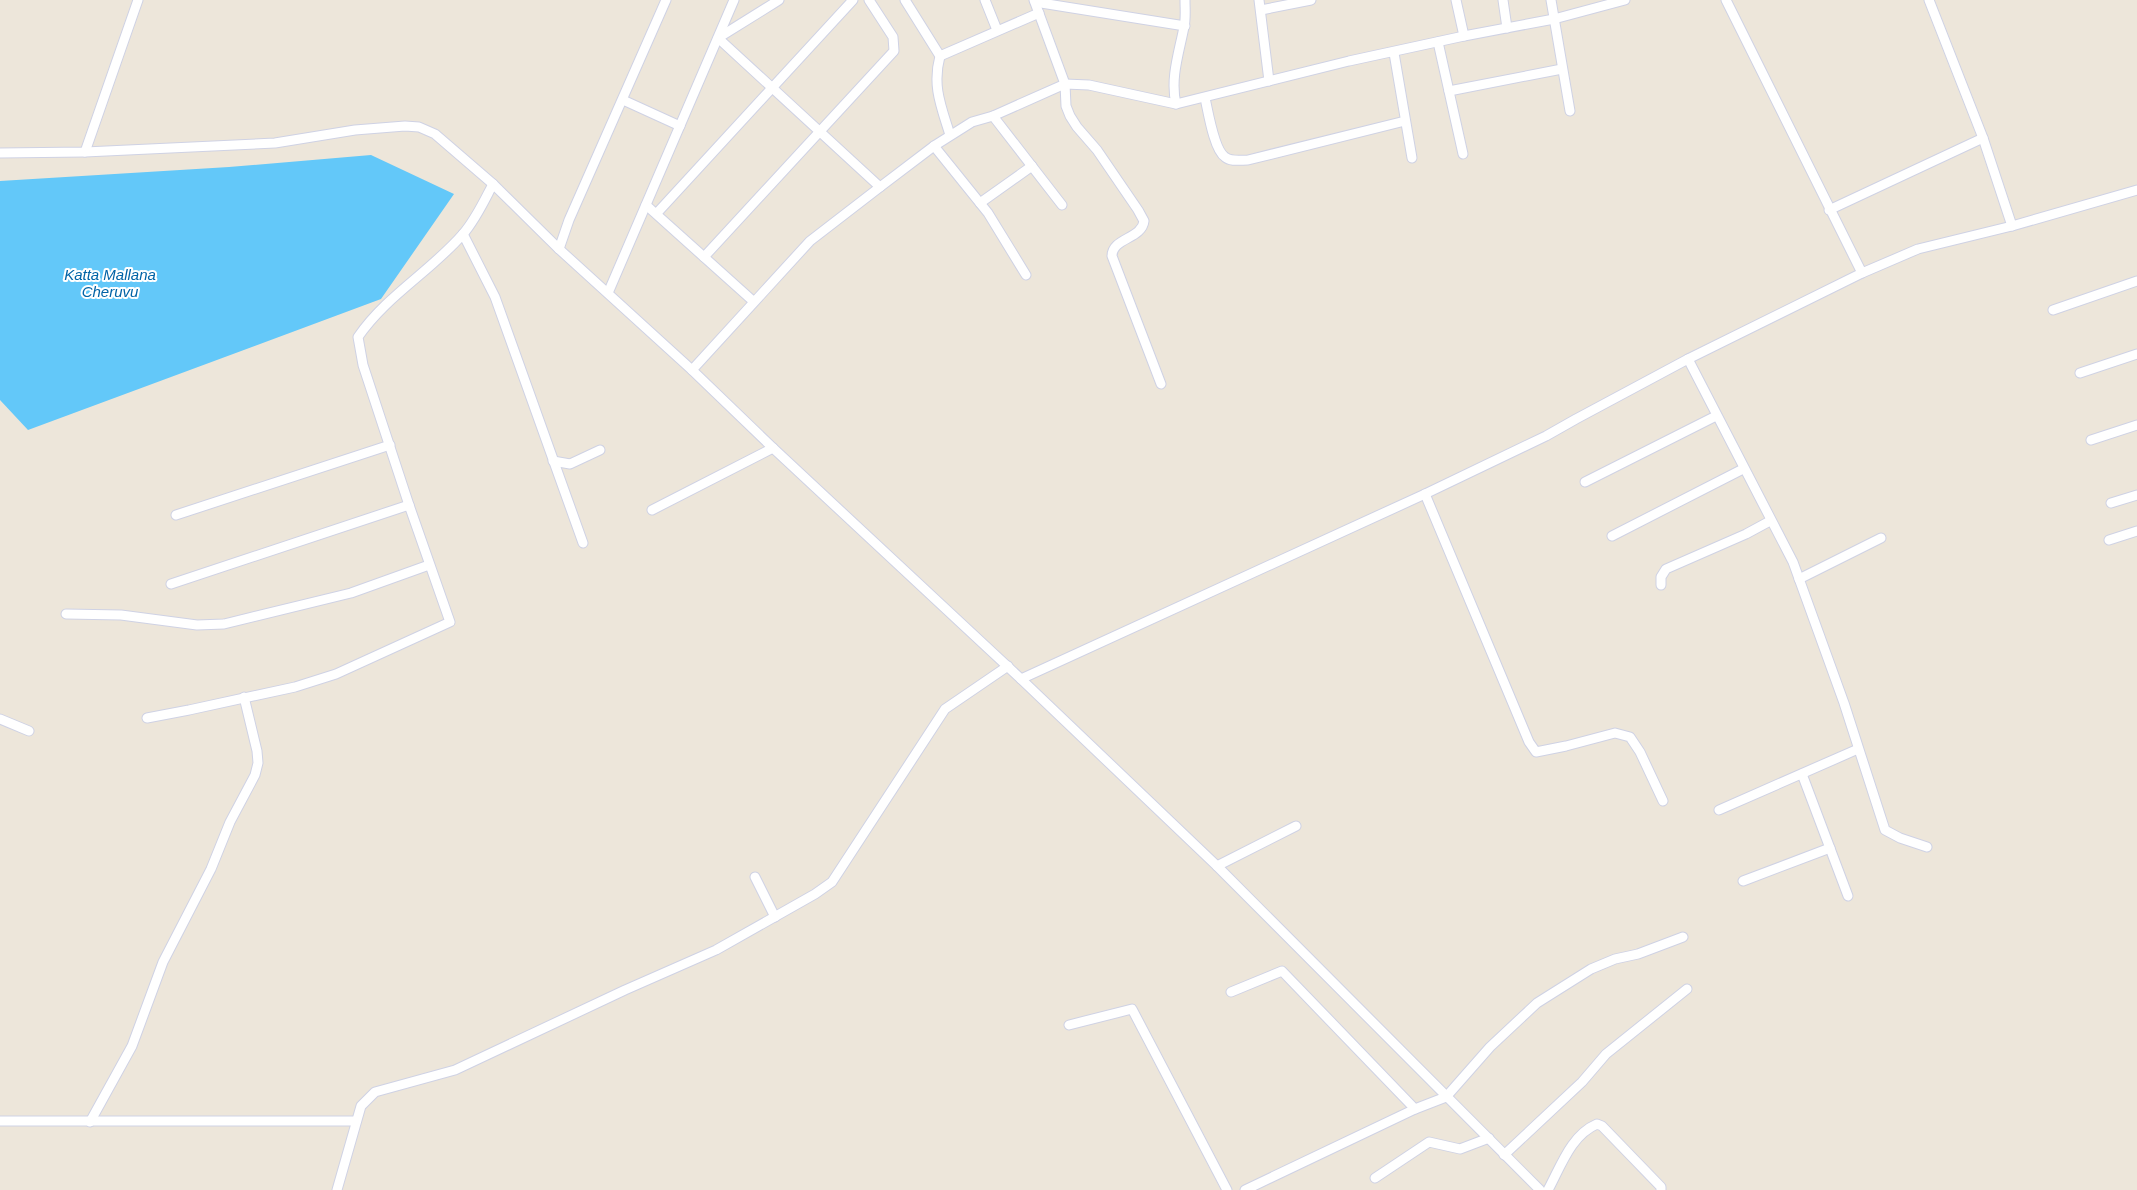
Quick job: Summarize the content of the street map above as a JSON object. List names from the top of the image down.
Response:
{
  "water": ["Katta Mallana Cheruvu"]
}
